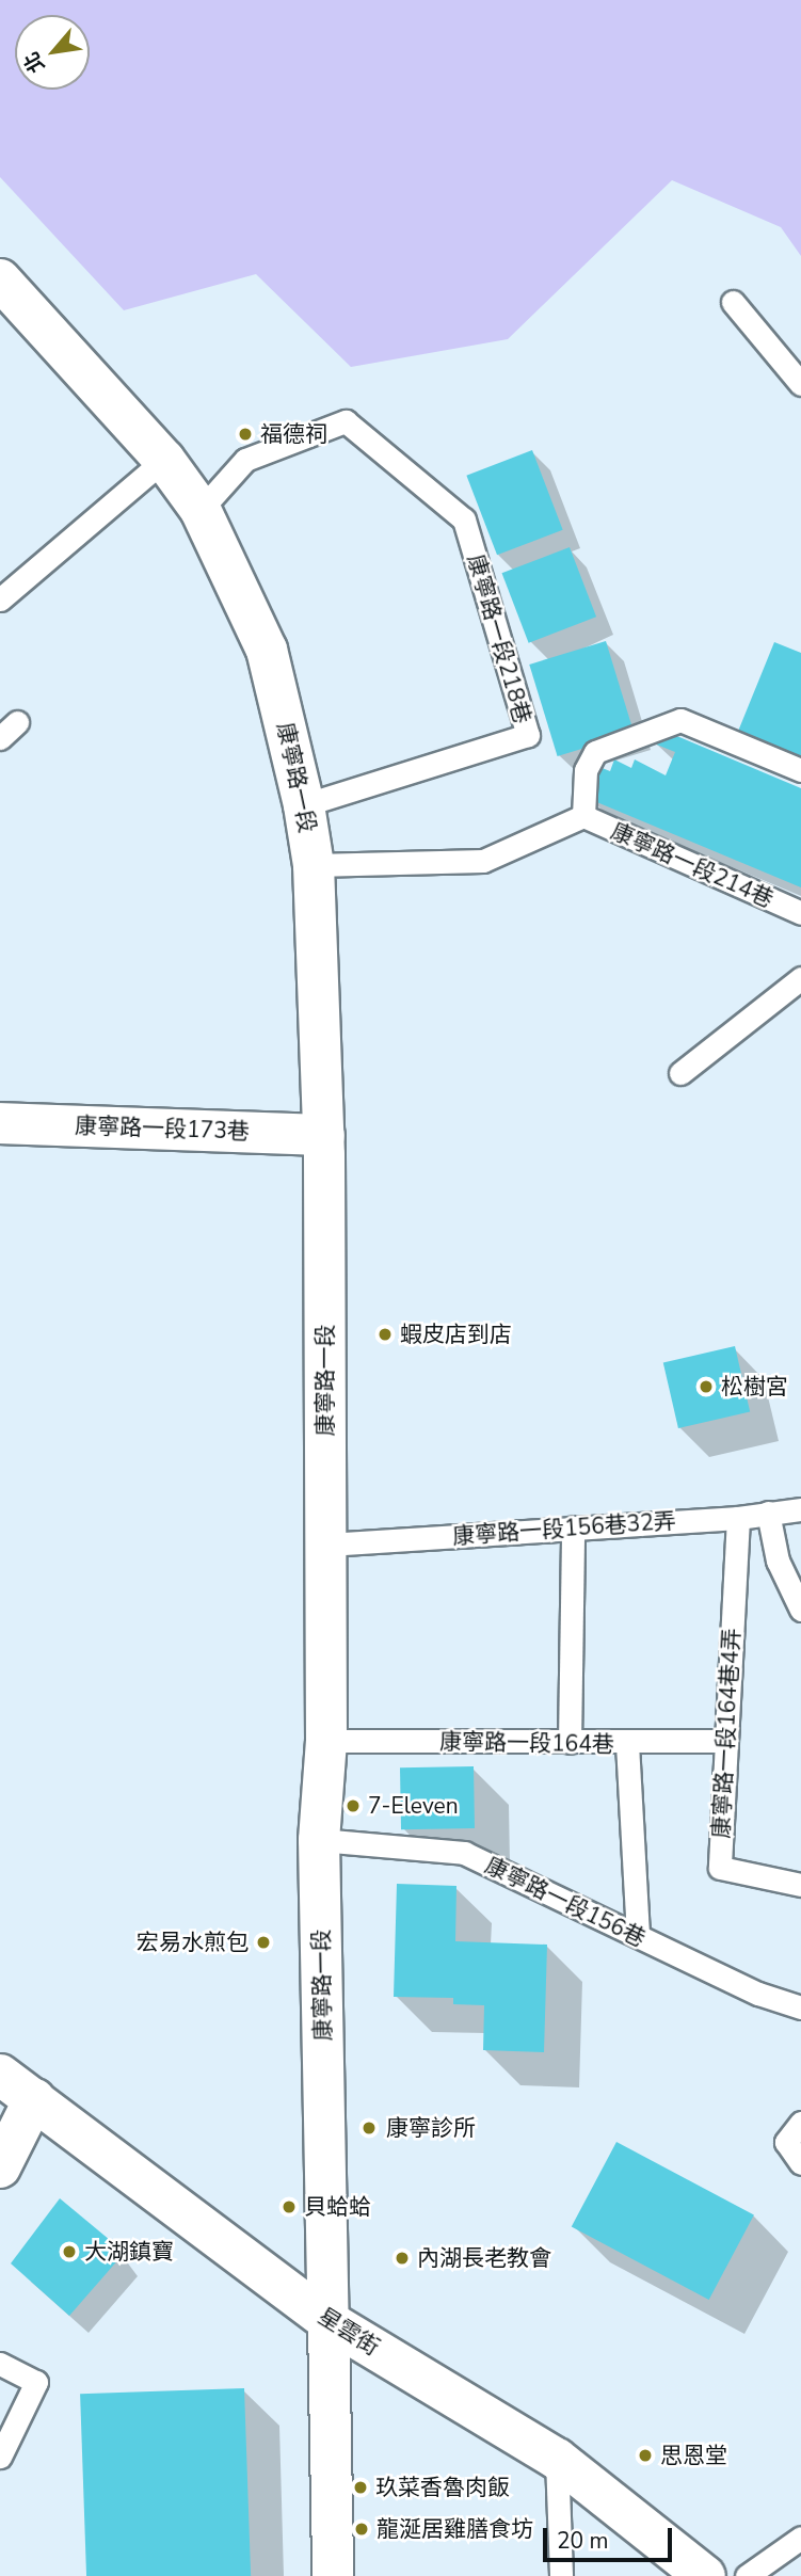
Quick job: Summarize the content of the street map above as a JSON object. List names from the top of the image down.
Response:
{
  "streets": {
    "street": ["康寧路一段", "康寧路一段173巷", "星雲街"],
    "lane": [
      "康寧路一段218巷",
      "康寧路一段214巷",
      "康寧路一段156巷32弄",
      "康寧路一段164巷4弄",
      "康寧路一段164巷",
      "康寧路一段156巷"
    ]
  },
  "crossings": [
    ["康寧路一段218巷", "康寧路一段"],
    ["康寧路一段", "康寧路一段214巷"],
    ["康寧路一段", "康寧路一段173巷"],
    ["康寧路一段", "康寧路一段156巷32弄"],
    ["康寧路一段", "康寧路一段164巷"],
    ["康寧路一段", "康寧路一段156巷"],
    ["康寧路一段", "星雲街"],
    ["康寧路一段156巷32弄", "康寧路一段164巷4弄"],
    ["康寧路一段164巷4弄", "康寧路一段164巷"]
  ],
  "places": [
    "福德祠",
    "蝦皮店到店",
    "松樹宮",
    "7-Eleven",
    "宏易水煎包",
    "康寧診所",
    "貝蛤蛤",
    "大湖鎮寶",
    "內湖長老教會",
    "思恩堂",
    "玖菜香魯肉飯",
    "龍涎居雞膳食坊"
  ],
  "scale_bar": "20 m",
  "north": "bottom left"
}
